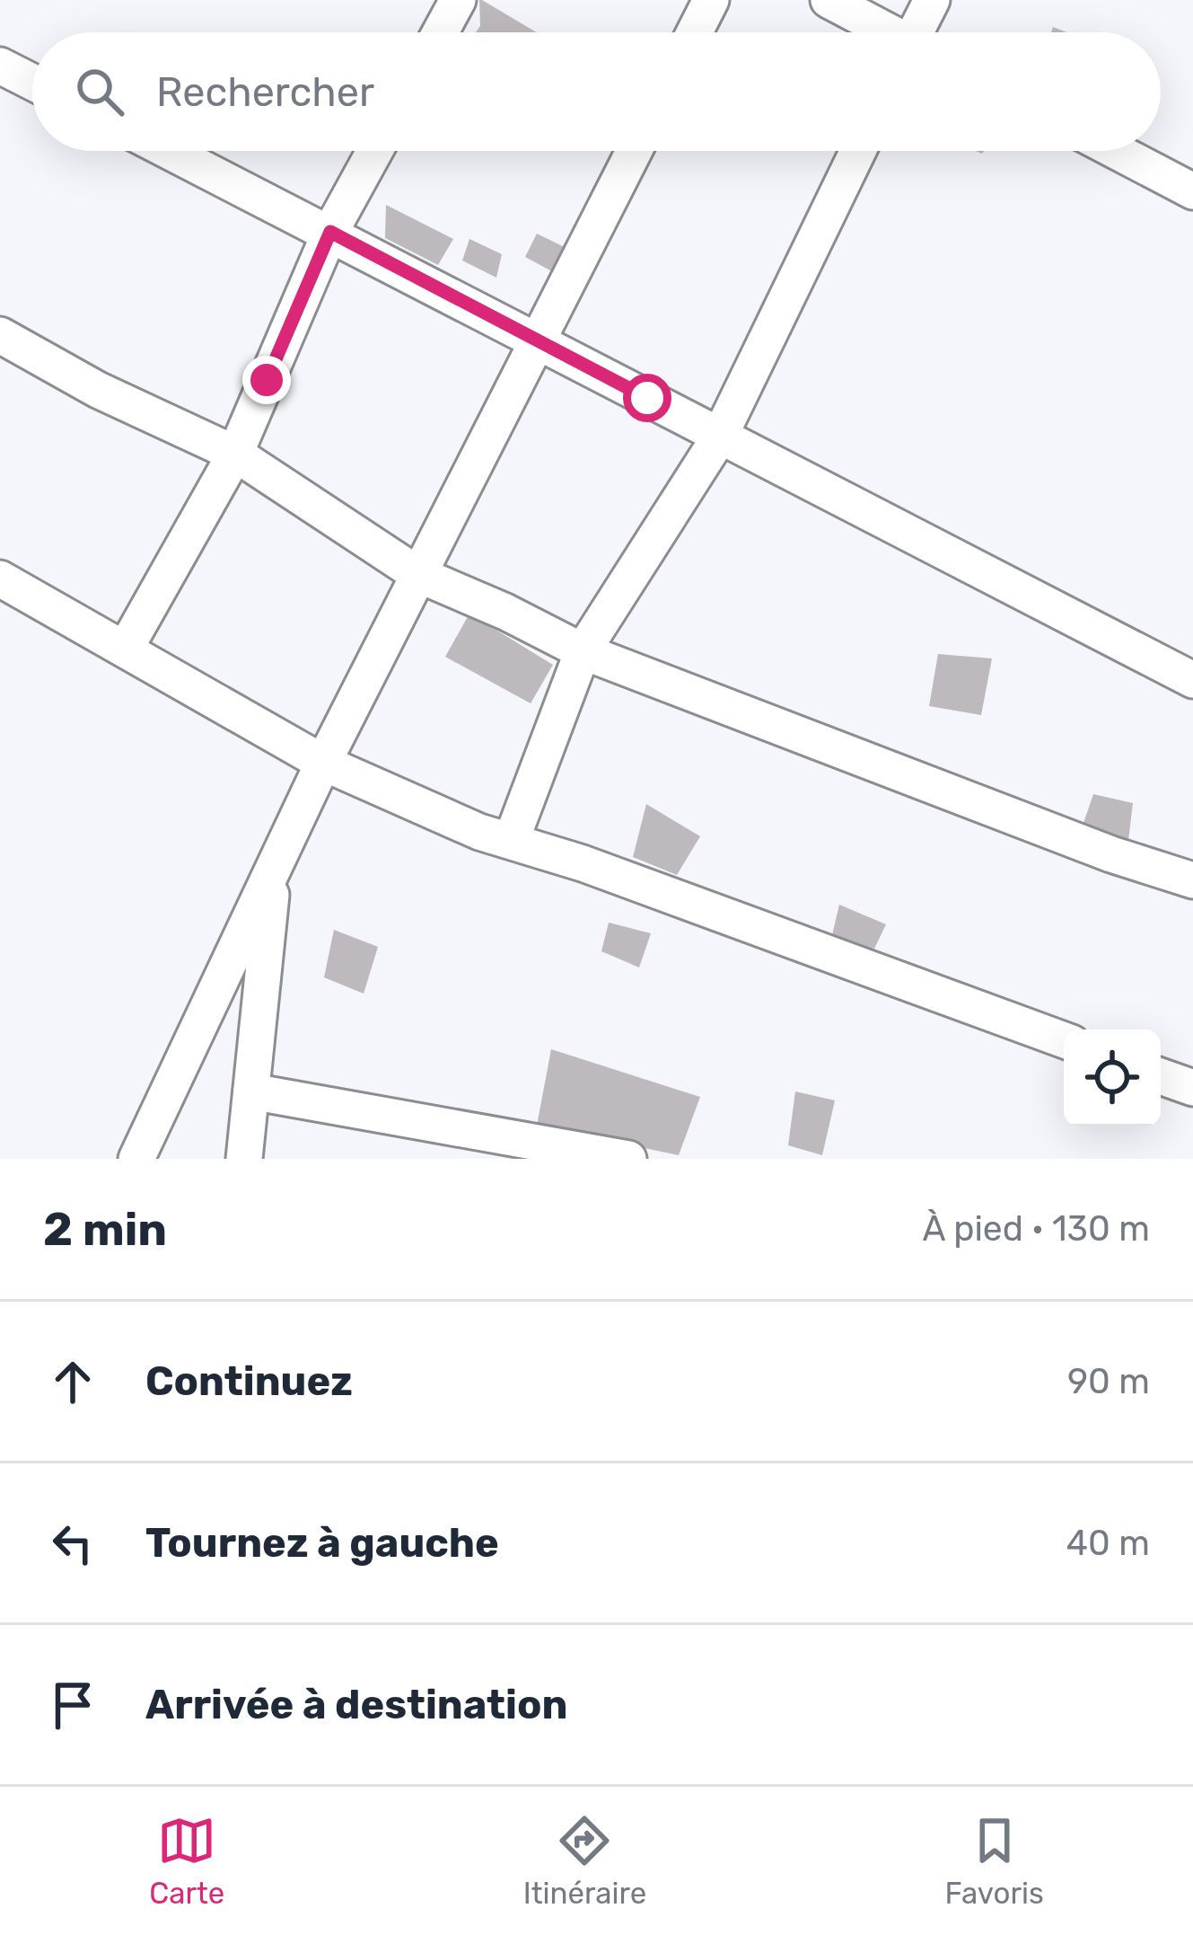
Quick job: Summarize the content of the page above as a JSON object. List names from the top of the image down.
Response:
{
  "page": {
    "search": "Rechercher",
    "heading": ["2 min", "À pied · 130 m"],
    "list": [
      ["Continuez", "90 m"],
      ["Tournez à gauche", "40 m"],
      "Arrivée à destination"
    ],
    "nav": ["Carte", "Itinéraire", "Favoris"]
  }
}
